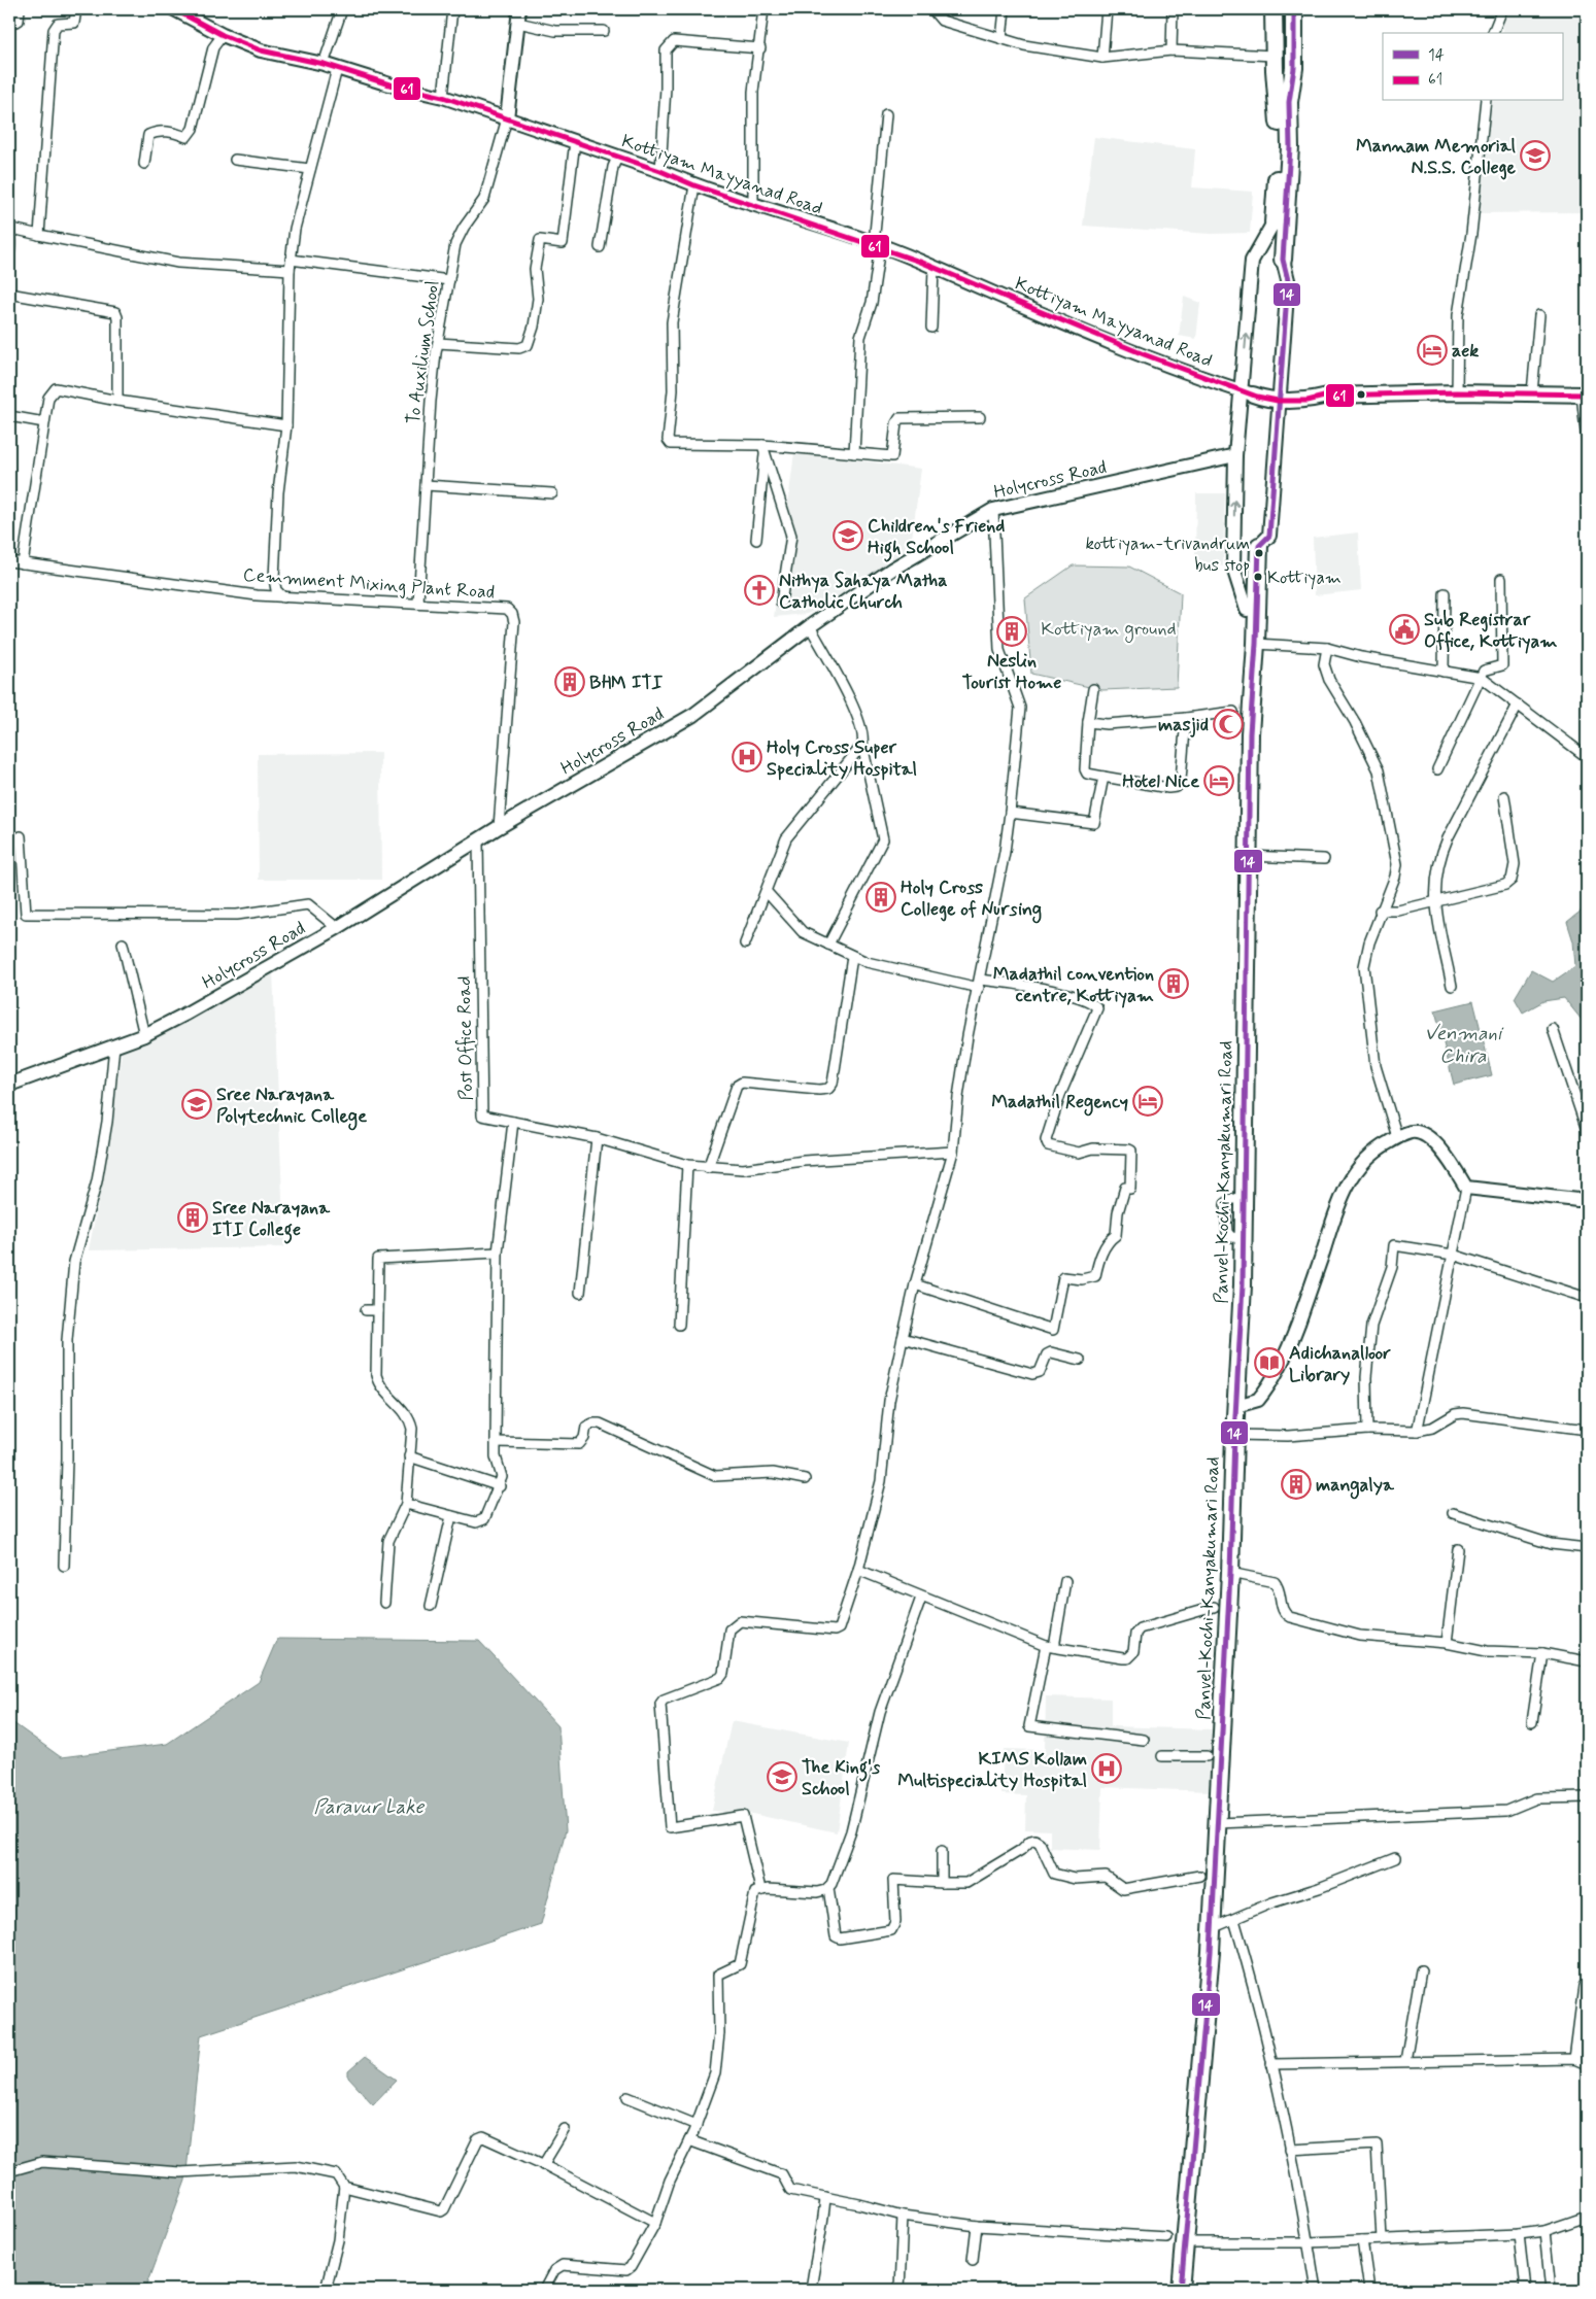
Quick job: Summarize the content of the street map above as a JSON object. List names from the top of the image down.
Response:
{
  "streets": {
    "highway": ["Panvel-Kochi-Kanyakumari Road"],
    "main road": ["Kottiyam Mayyanad Road", "Holycross Road"],
    "street": ["To Auxilium School", "Cemmment Mixing Plant Road", "Post Office Road"]
  },
  "crossings": [
    ["Kottiyam Mayyanad Road", "To Auxilium School"],
    ["To Auxilium School", "Cemmment Mixing Plant Road"],
    ["Holycross Road", "Cemmment Mixing Plant Road"],
    ["Holycross Road", "Post Office Road"]
  ],
  "water": ["Venmani Chira", "Paravur Lake"],
  "parks": ["Kottiyam ground"],
  "places": {
    "school or university": [
      "Mannam Memorial N.S.S. College",
      "Children's Friend High School",
      "Sree Narayana Polytechnic College",
      "The King's School"
    ],
    "hotel": ["aek", "Hotel Nice", "Madathil Regency"],
    "other": ["kottiyam-trivandrum bus stop", "Kottiyam"],
    "church": ["Nithya Sahaya Matha Catholic Church"],
    "public building": ["Sub Registrar Office, Kottiyam"],
    "building": [
      "Neslin Tourist Home",
      "BHM ITI",
      "Holy Cross College of Nursing",
      "Madathil convention centre, Kottiyam",
      "Sree Narayana ITI College",
      "mangalya"
    ],
    "mosque": ["masjid"],
    "hospital": ["Holy Cross Super Speciality Hospital", "KIMS Kollam Multispeciality Hospital"],
    "library": ["Adichanalloor Library"]
  },
  "lines": ["transit line 14", "transit line 61"],
  "legend": ["14", "61"]
}
